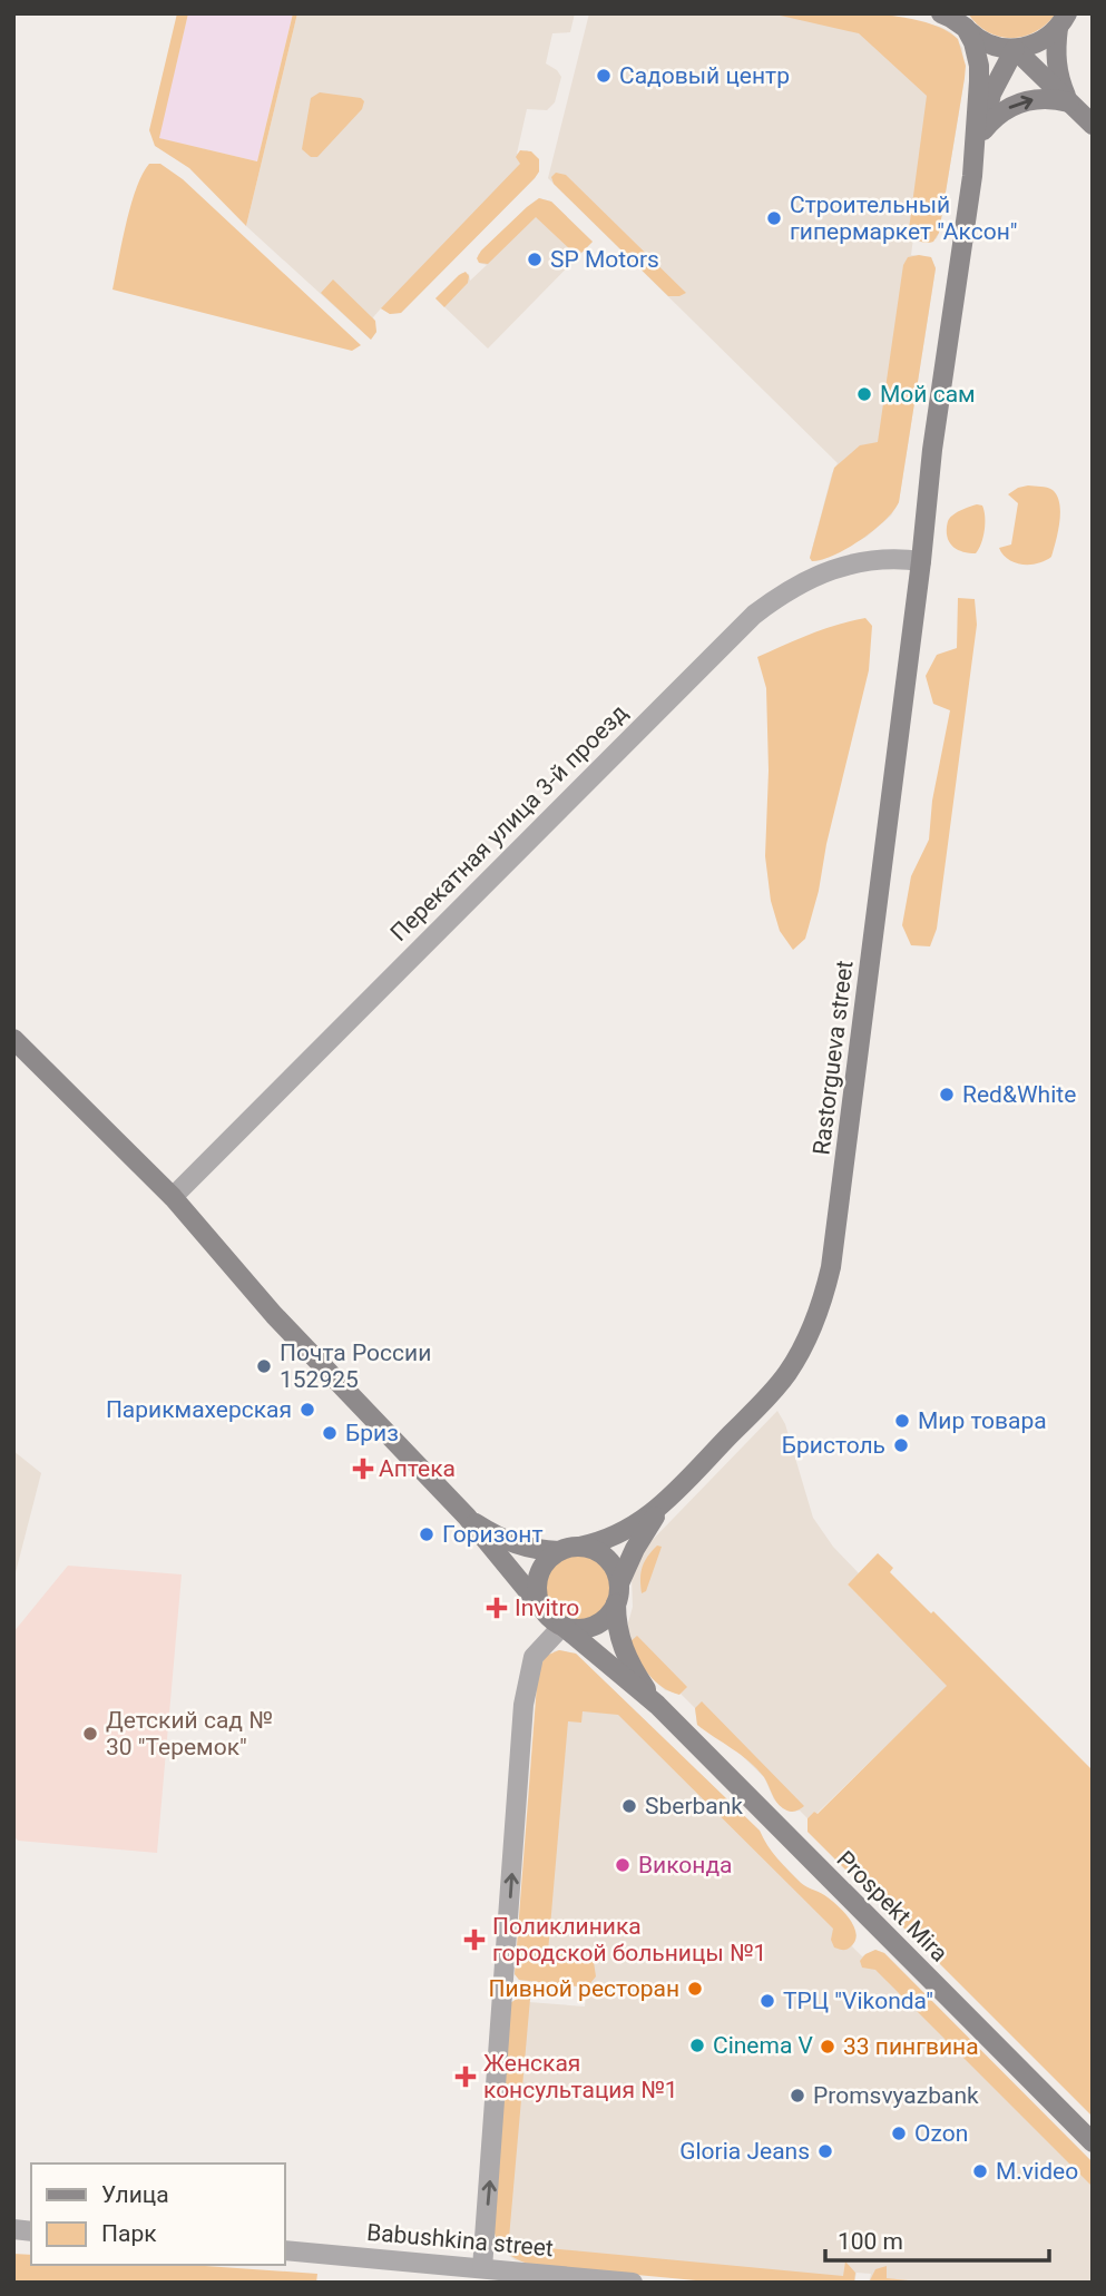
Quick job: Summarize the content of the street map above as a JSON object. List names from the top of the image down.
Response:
{
  "streets": {
    "main road": ["Rastorgueva street", "Prospekt Mira"],
    "street": ["Перекатная улица 3-й проезд", "Babushkina street"]
  },
  "crossings": [
    ["Перекатная улица 3-й проезд", "Rastorgueva street"]
  ],
  "places": {
    "other": [
      "Садовый центр",
      "Строительный гипермаркет \"Аксон\"",
      "SP Motors",
      "Мой сам",
      "Red&White",
      "Почта России 152925",
      "Парикмахерская",
      "Мир товара",
      "Бриз",
      "Бристоль",
      "Горизонт",
      "Детский сад № 30 \"Теремок\"",
      "Sberbank",
      "Виконда",
      "Пивной ресторан",
      "ТРЦ \"Vikonda\"",
      "Cinema V",
      "33 пингвина",
      "Promsvyazbank",
      "Ozon",
      "Gloria Jeans",
      "M.video"
    ],
    "health": [
      "Аптека",
      "Invitro",
      "Поликлиника городской больницы №1",
      "Женская консультация №1"
    ]
  },
  "legend": ["Улица", "Парк"],
  "scale_bar": "100 m"
}
